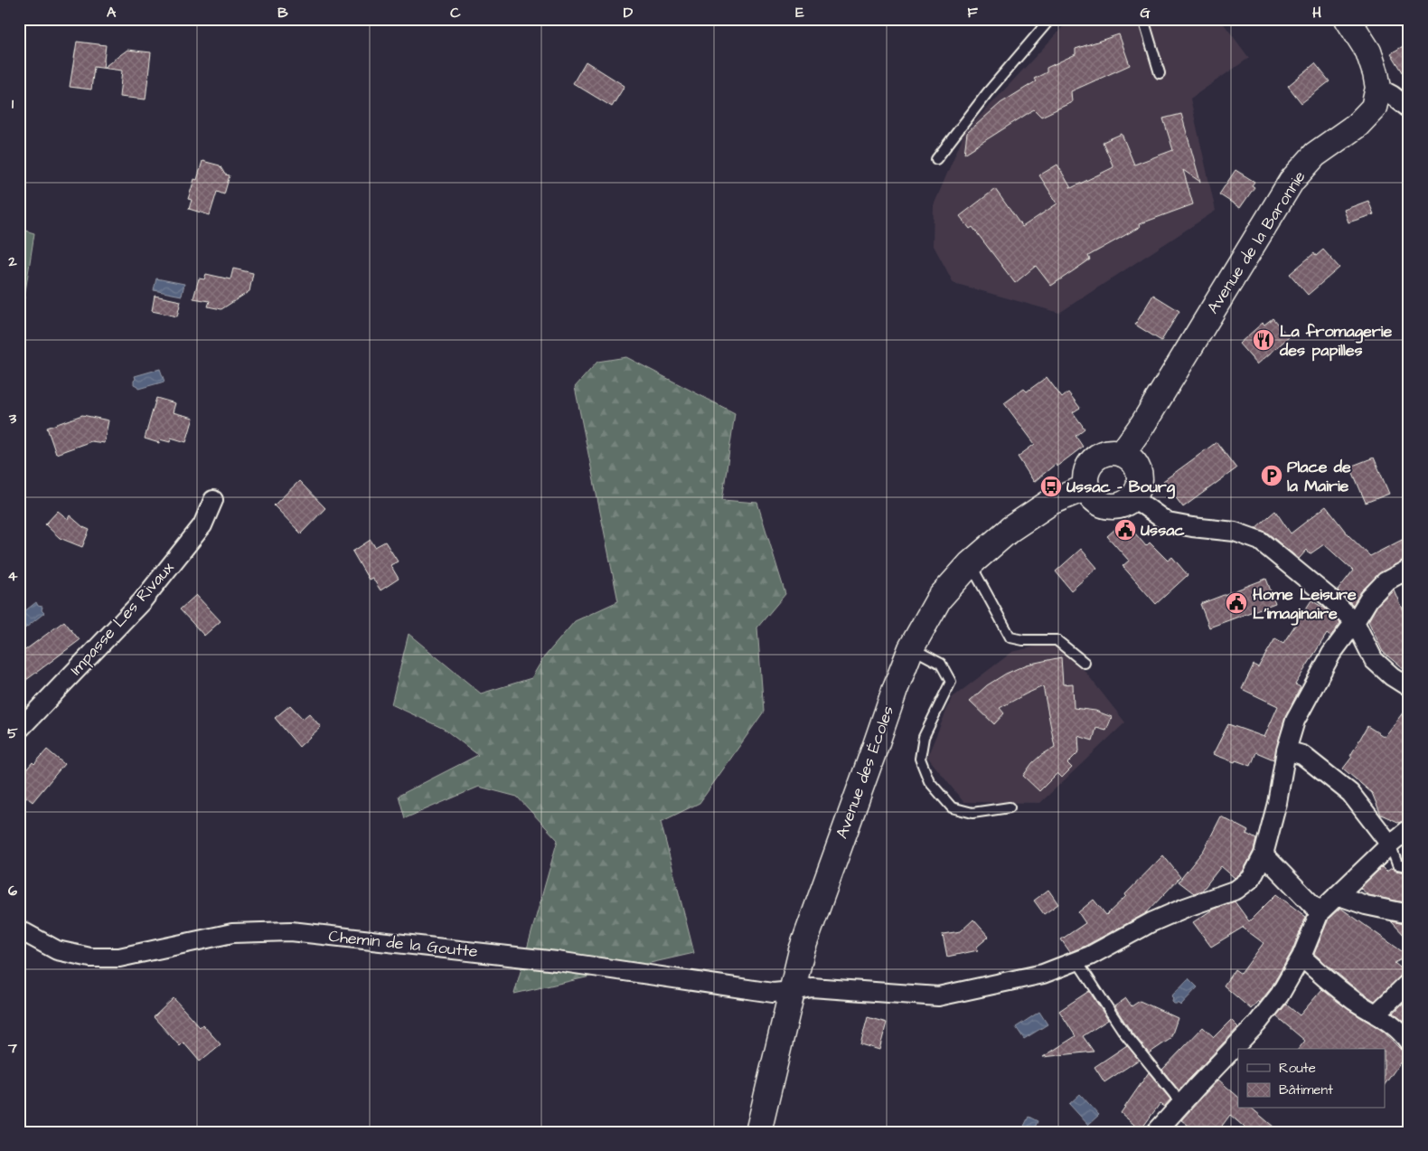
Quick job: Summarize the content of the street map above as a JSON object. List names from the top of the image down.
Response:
{
  "streets": {
    "street": [
      "Avenue de la Baronnie",
      "Impasse Les Rivaux",
      "Avenue des Écoles",
      "Chemin de la Goutte"
    ]
  },
  "crossings": [
    ["Avenue de la Baronnie", "Avenue des Écoles"],
    ["Avenue des Écoles", "Chemin de la Goutte"]
  ],
  "places": {
    "restaurant": ["La fromagerie des papilles"],
    "parking": ["Place de la Mairie"],
    "bus stop": ["Ussac - Bourg"],
    "public building": ["Ussac", "Home Leisure L'imaginaire"]
  },
  "legend": ["Route", "Bâtiment"],
  "grid": {
    "columns": [
      "A",
      "B",
      "C",
      "D",
      "E",
      "F",
      "G",
      "H"
    ],
    "rows": [
      "1",
      "2",
      "3",
      "4",
      "5",
      "6",
      "7"
    ]
  }
}
